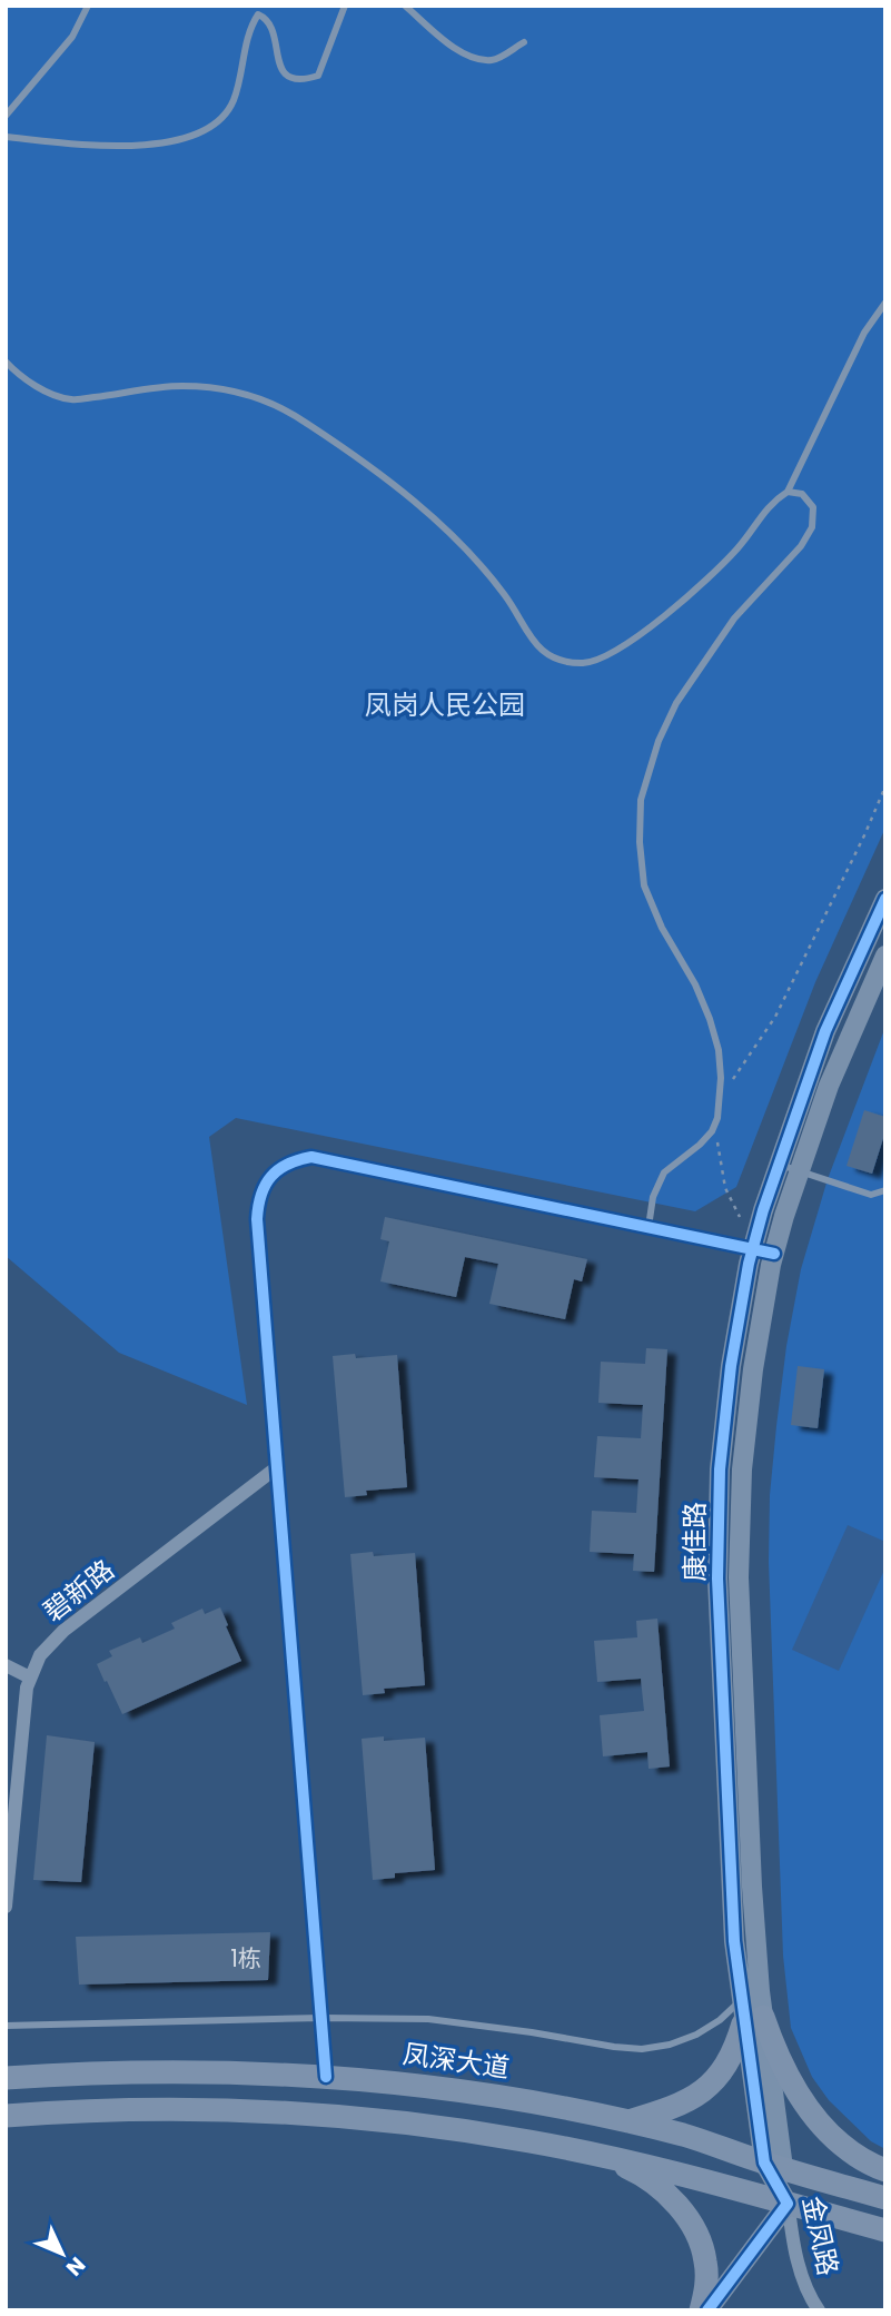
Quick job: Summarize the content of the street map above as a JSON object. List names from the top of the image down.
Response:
{
  "streets": {
    "main road": ["凤深大道"],
    "street": ["康佳路", "碧新路", "金凤路"]
  },
  "crossings": [
    ["康佳路", "凤深大道"],
    ["康佳路", "金凤路"]
  ],
  "parks": ["凤岗人民公园"],
  "house_numbers": ["1栋"],
  "north": "bottom right"
}
